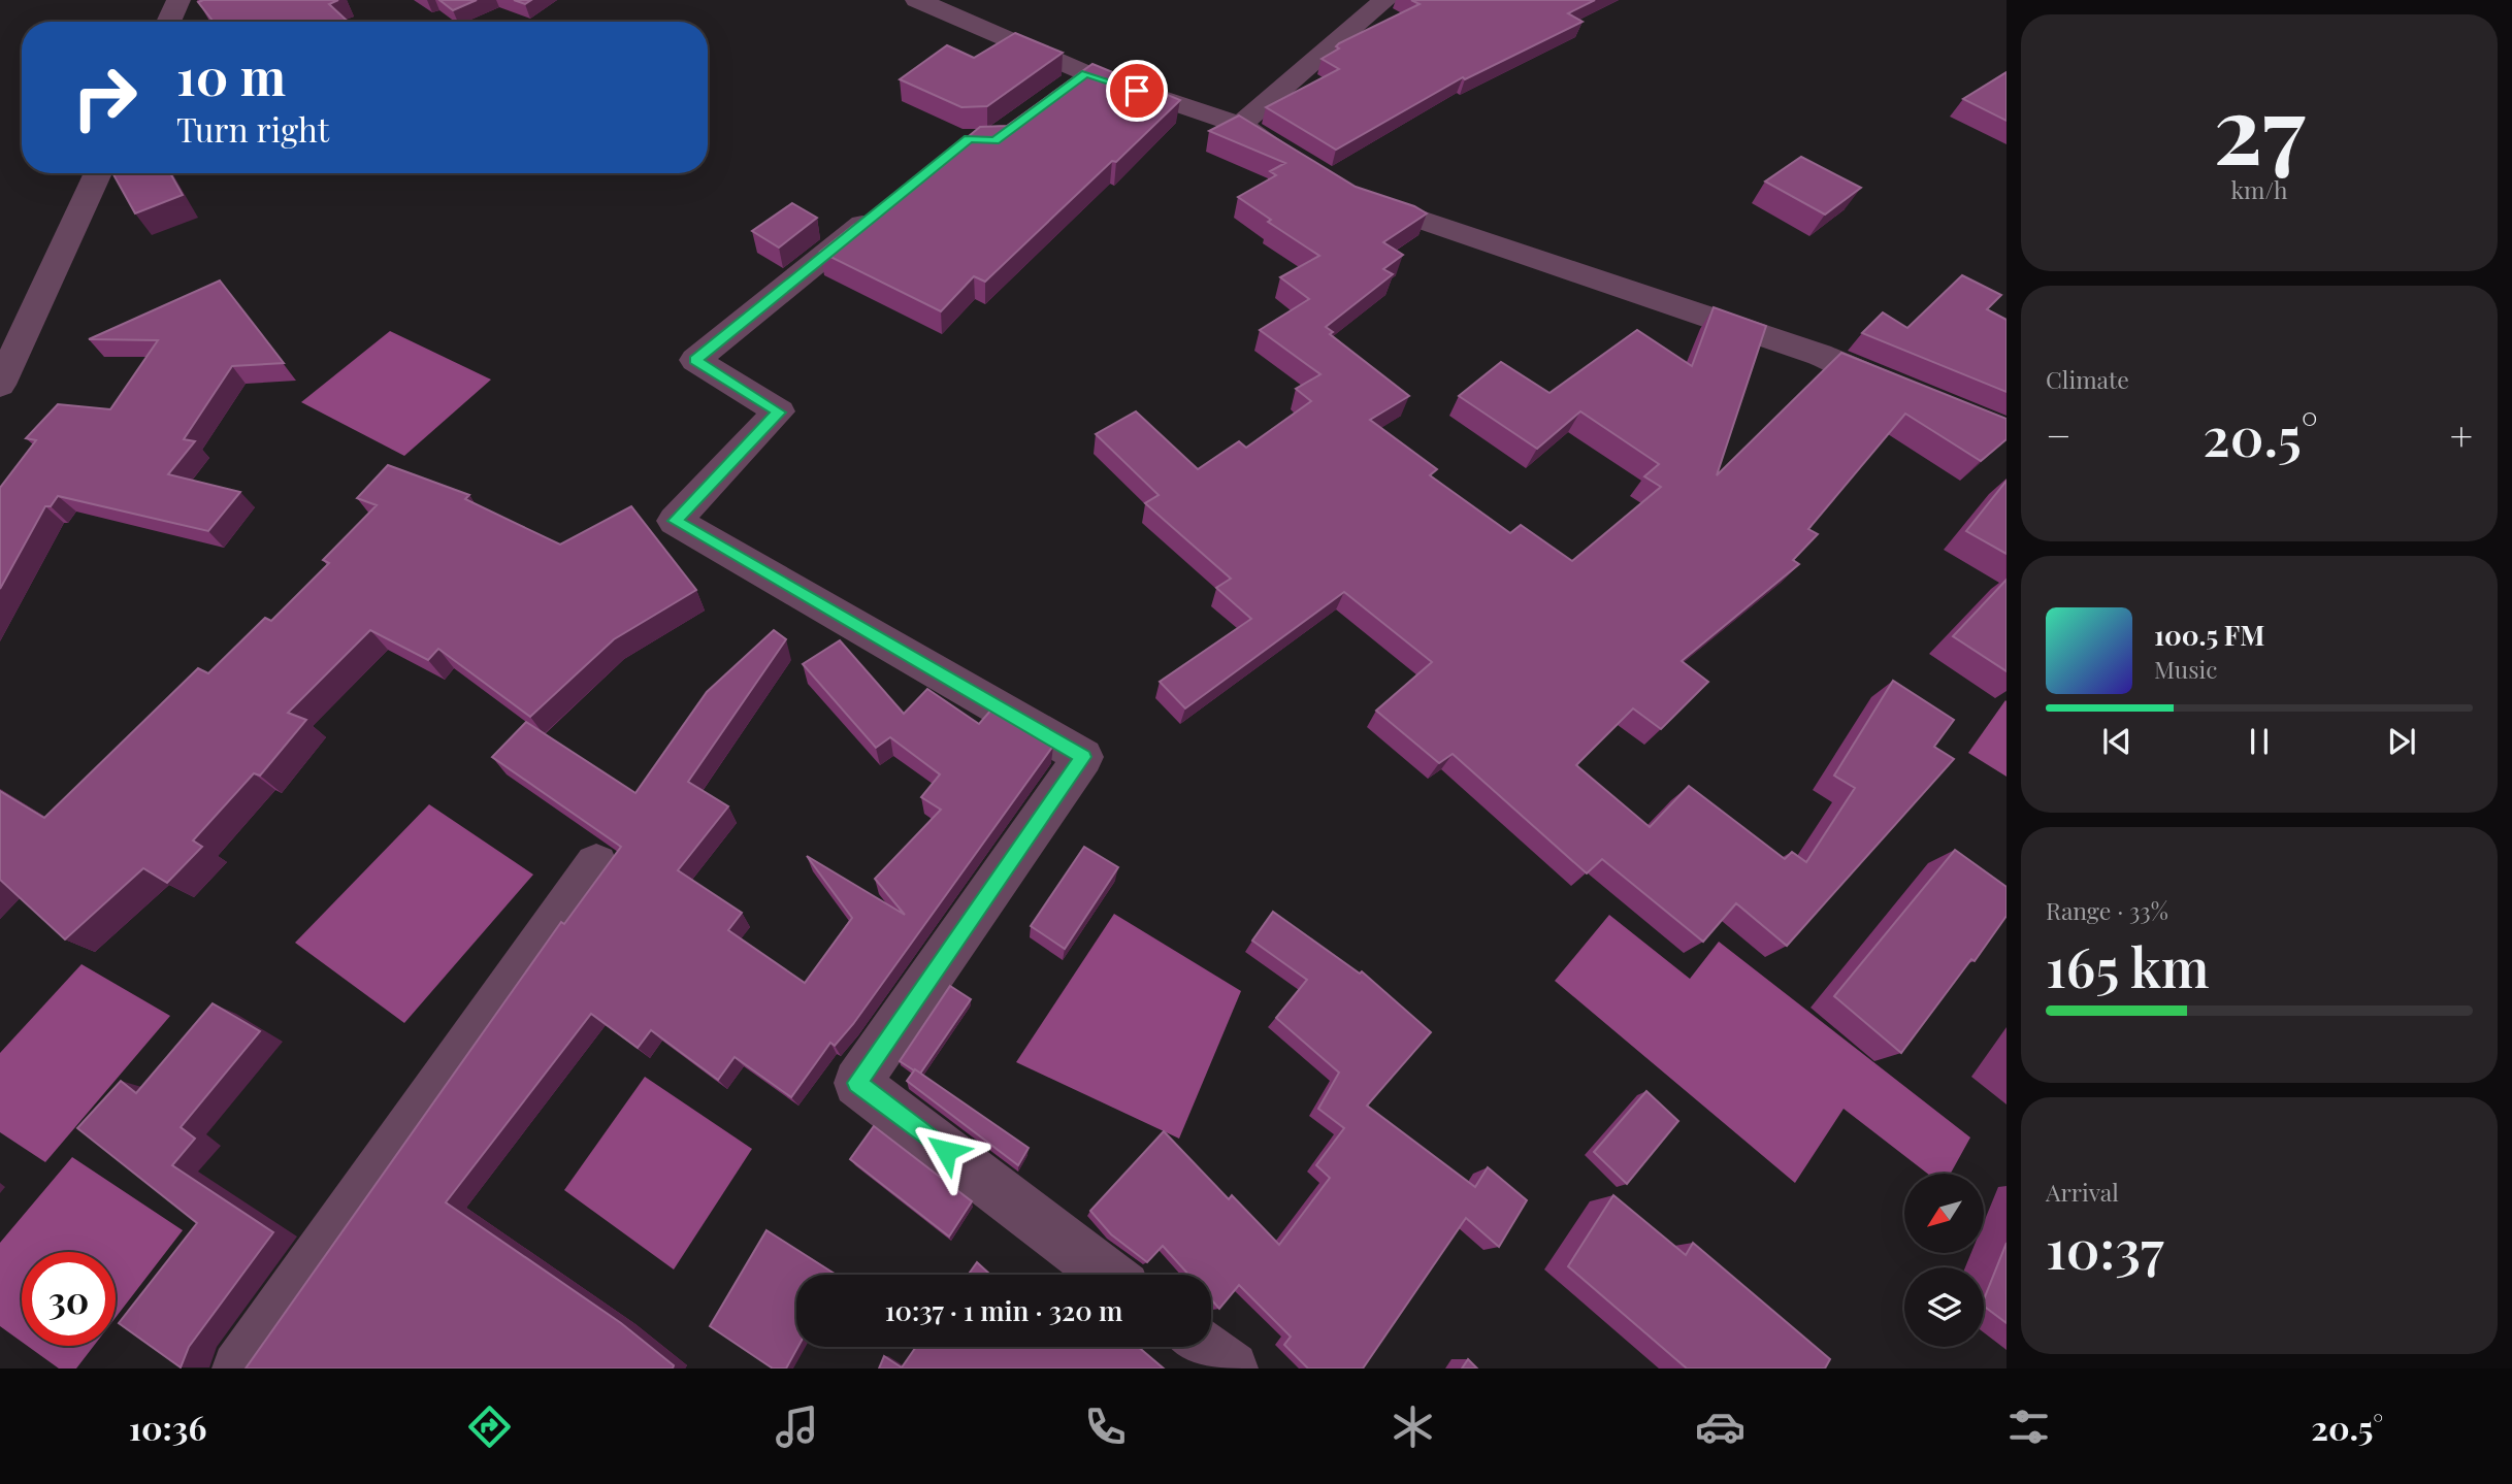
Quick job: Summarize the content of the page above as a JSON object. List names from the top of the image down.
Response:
{
  "north": "bottom left",
  "page": {
    "tile": [
      ["27", "km/h"],
      "Climate",
      ["Range · 33%", "165 km"],
      ["Arrival", "10:37"]
    ],
    "turn": ["10 m", "Turn right"],
    "heat": ["−", "20.5°", "+"],
    "song": ["100.5 FM", "Music"],
    "limit": "30",
    "trip": "10:37 · 1 min · 320 m",
    "tabs": ["10:36", "20.5°"]
  }
}
